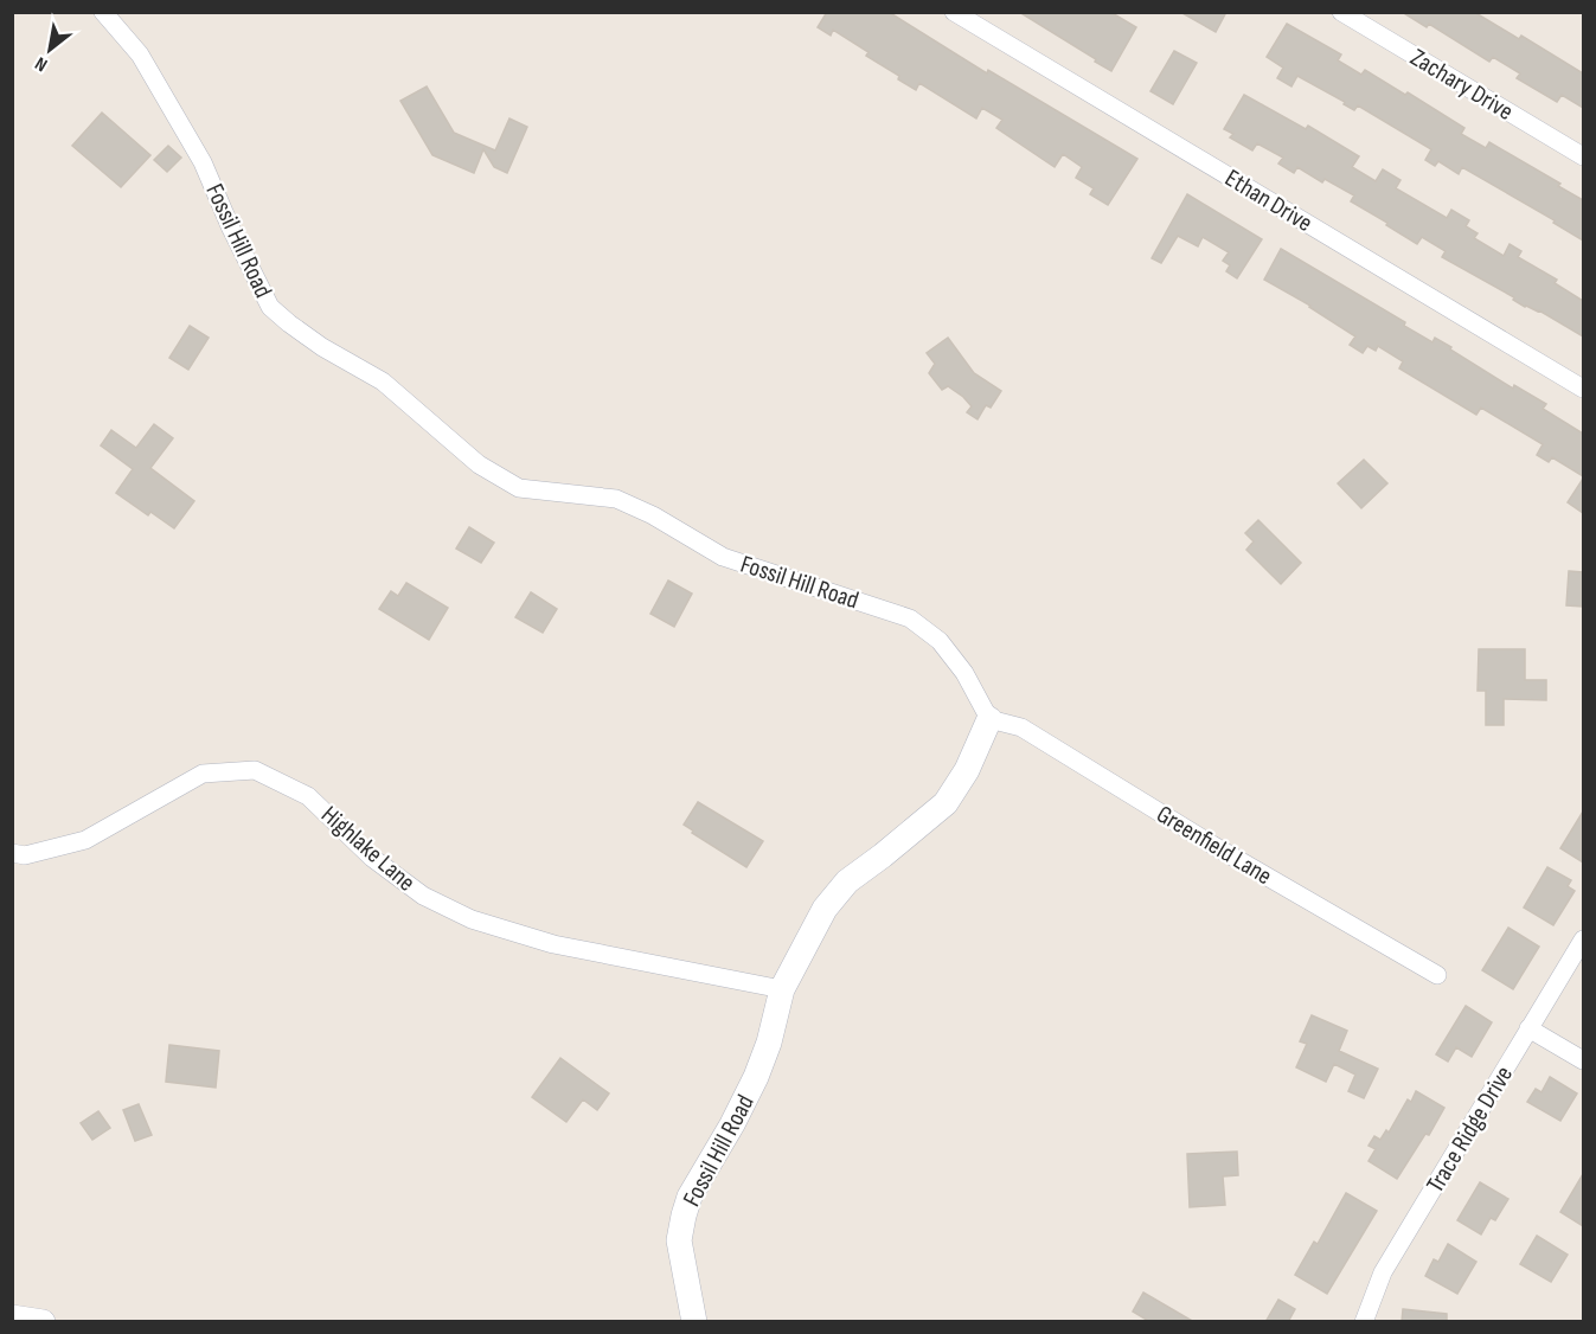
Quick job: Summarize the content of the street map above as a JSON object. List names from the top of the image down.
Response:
{
  "streets": {
    "street": [
      "Zachary Drive",
      "Ethan Drive",
      "Fossil Hill Road",
      "Greenfield Lane",
      "Highlake Lane",
      "Trace Ridge Drive"
    ]
  },
  "crossings": [
    ["Fossil Hill Road", "Greenfield Lane"],
    ["Fossil Hill Road", "Highlake Lane"]
  ],
  "north": "bottom left"
}
